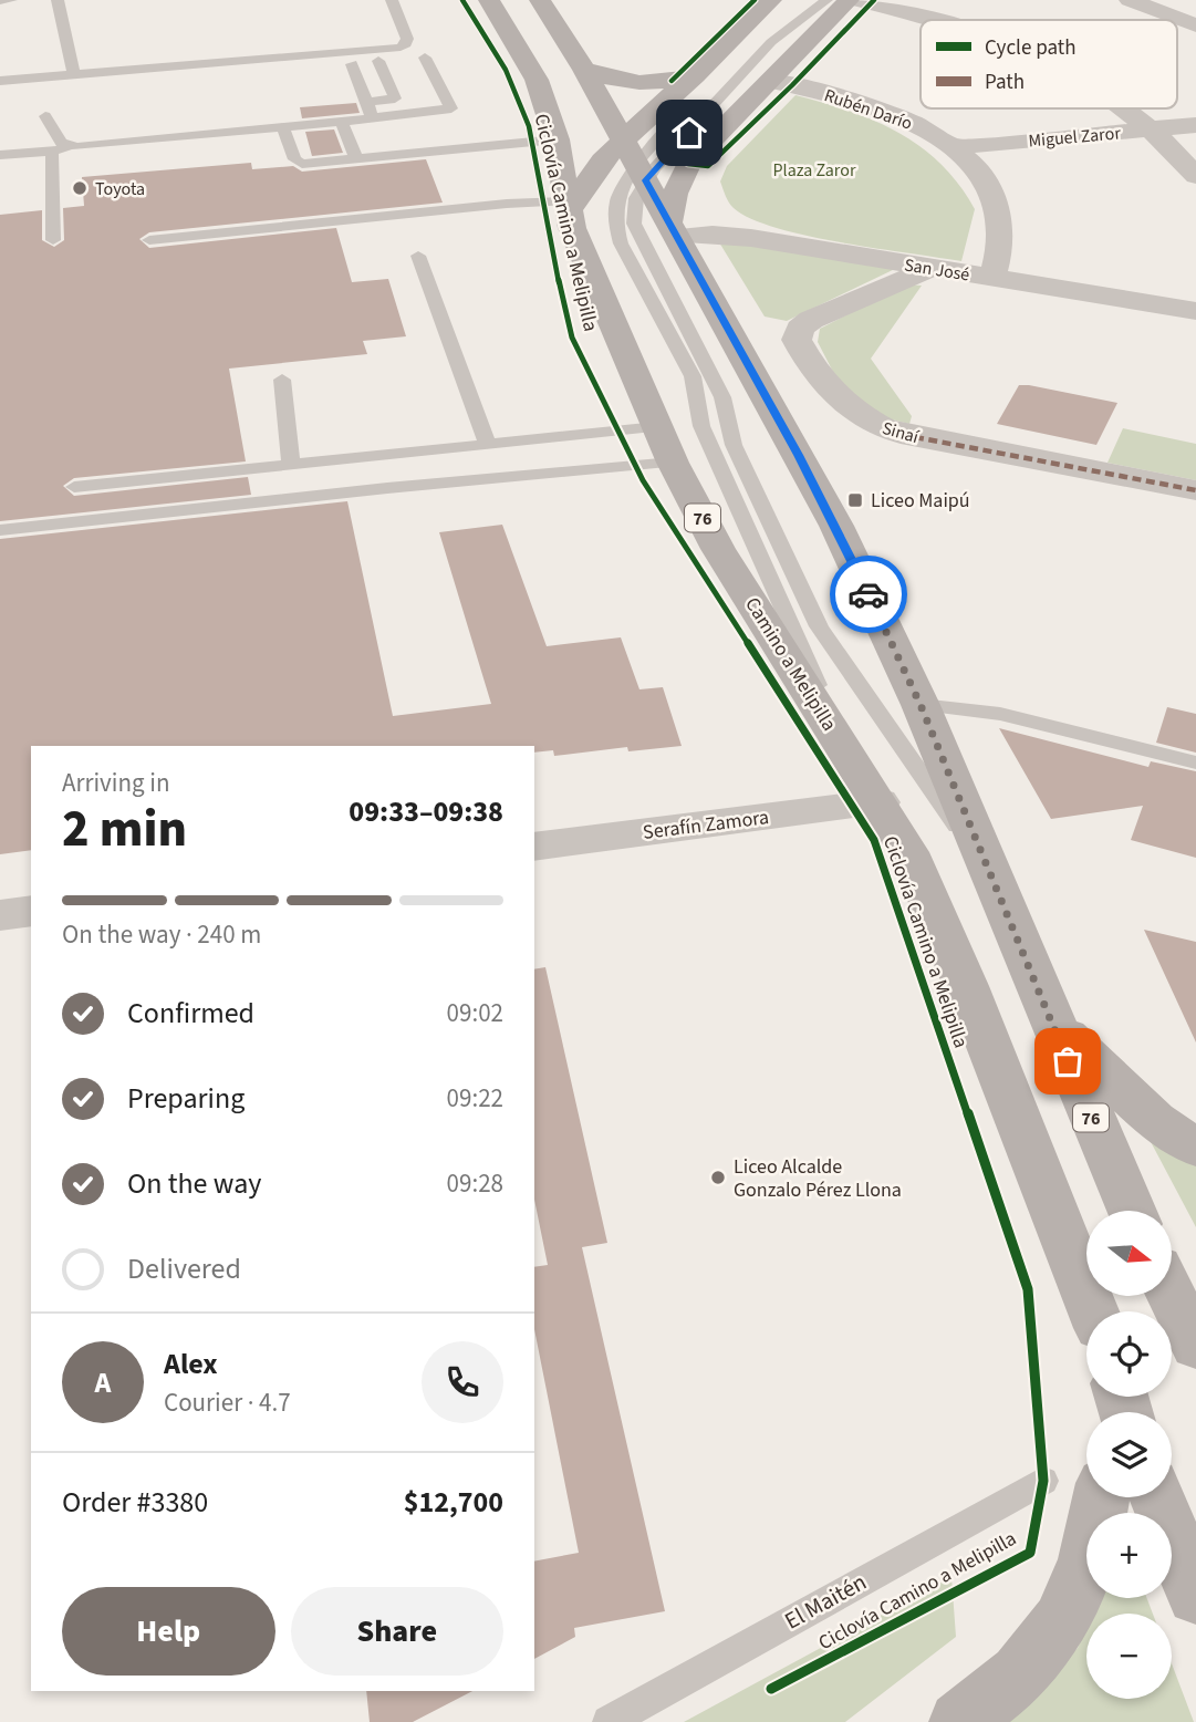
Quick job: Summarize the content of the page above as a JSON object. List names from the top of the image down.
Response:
{
  "streets": {
    "main road": ["76", "Camino a Melipilla"],
    "street": [
      "Rubén Darío",
      "Miguel Zaror",
      "San José",
      "Sinaí",
      "Serafín Zamora"
    ],
    "lane": ["El Maitén"],
    "cycle path": ["Ciclovía Camino a Melipilla"]
  },
  "crossings": [
    ["Rubén Darío", "Miguel Zaror"],
    ["Rubén Darío", "San José"],
    ["San José", "Sinaí"],
    ["San José", "76"],
    ["Camino a Melipilla", "Serafín Zamora"]
  ],
  "parks": ["Plaza Zaror"],
  "places": {
    "other": ["Toyota", "Liceo Alcalde Gonzalo Pérez Llona"],
    "transit": ["Liceo Maipú"]
  },
  "legend": ["Cycle path", "Path"],
  "north": "right",
  "page": {
    "heading": ["2 min", "Arriving in", "09:33–09:38"],
    "panel": [
      "Alex",
      "Courier · 4.7",
      "Order #3380",
      "$12,700"
    ],
    "bar": "On the way · 240 m",
    "list": [
      ["Confirmed", "09:02"],
      ["Preparing", "09:22"],
      ["On the way", "09:28"],
      "Delivered"
    ],
    "map_buttons": ["+", "−"],
    "round": "A",
    "buttons": ["Help", "Share"]
  }
}
